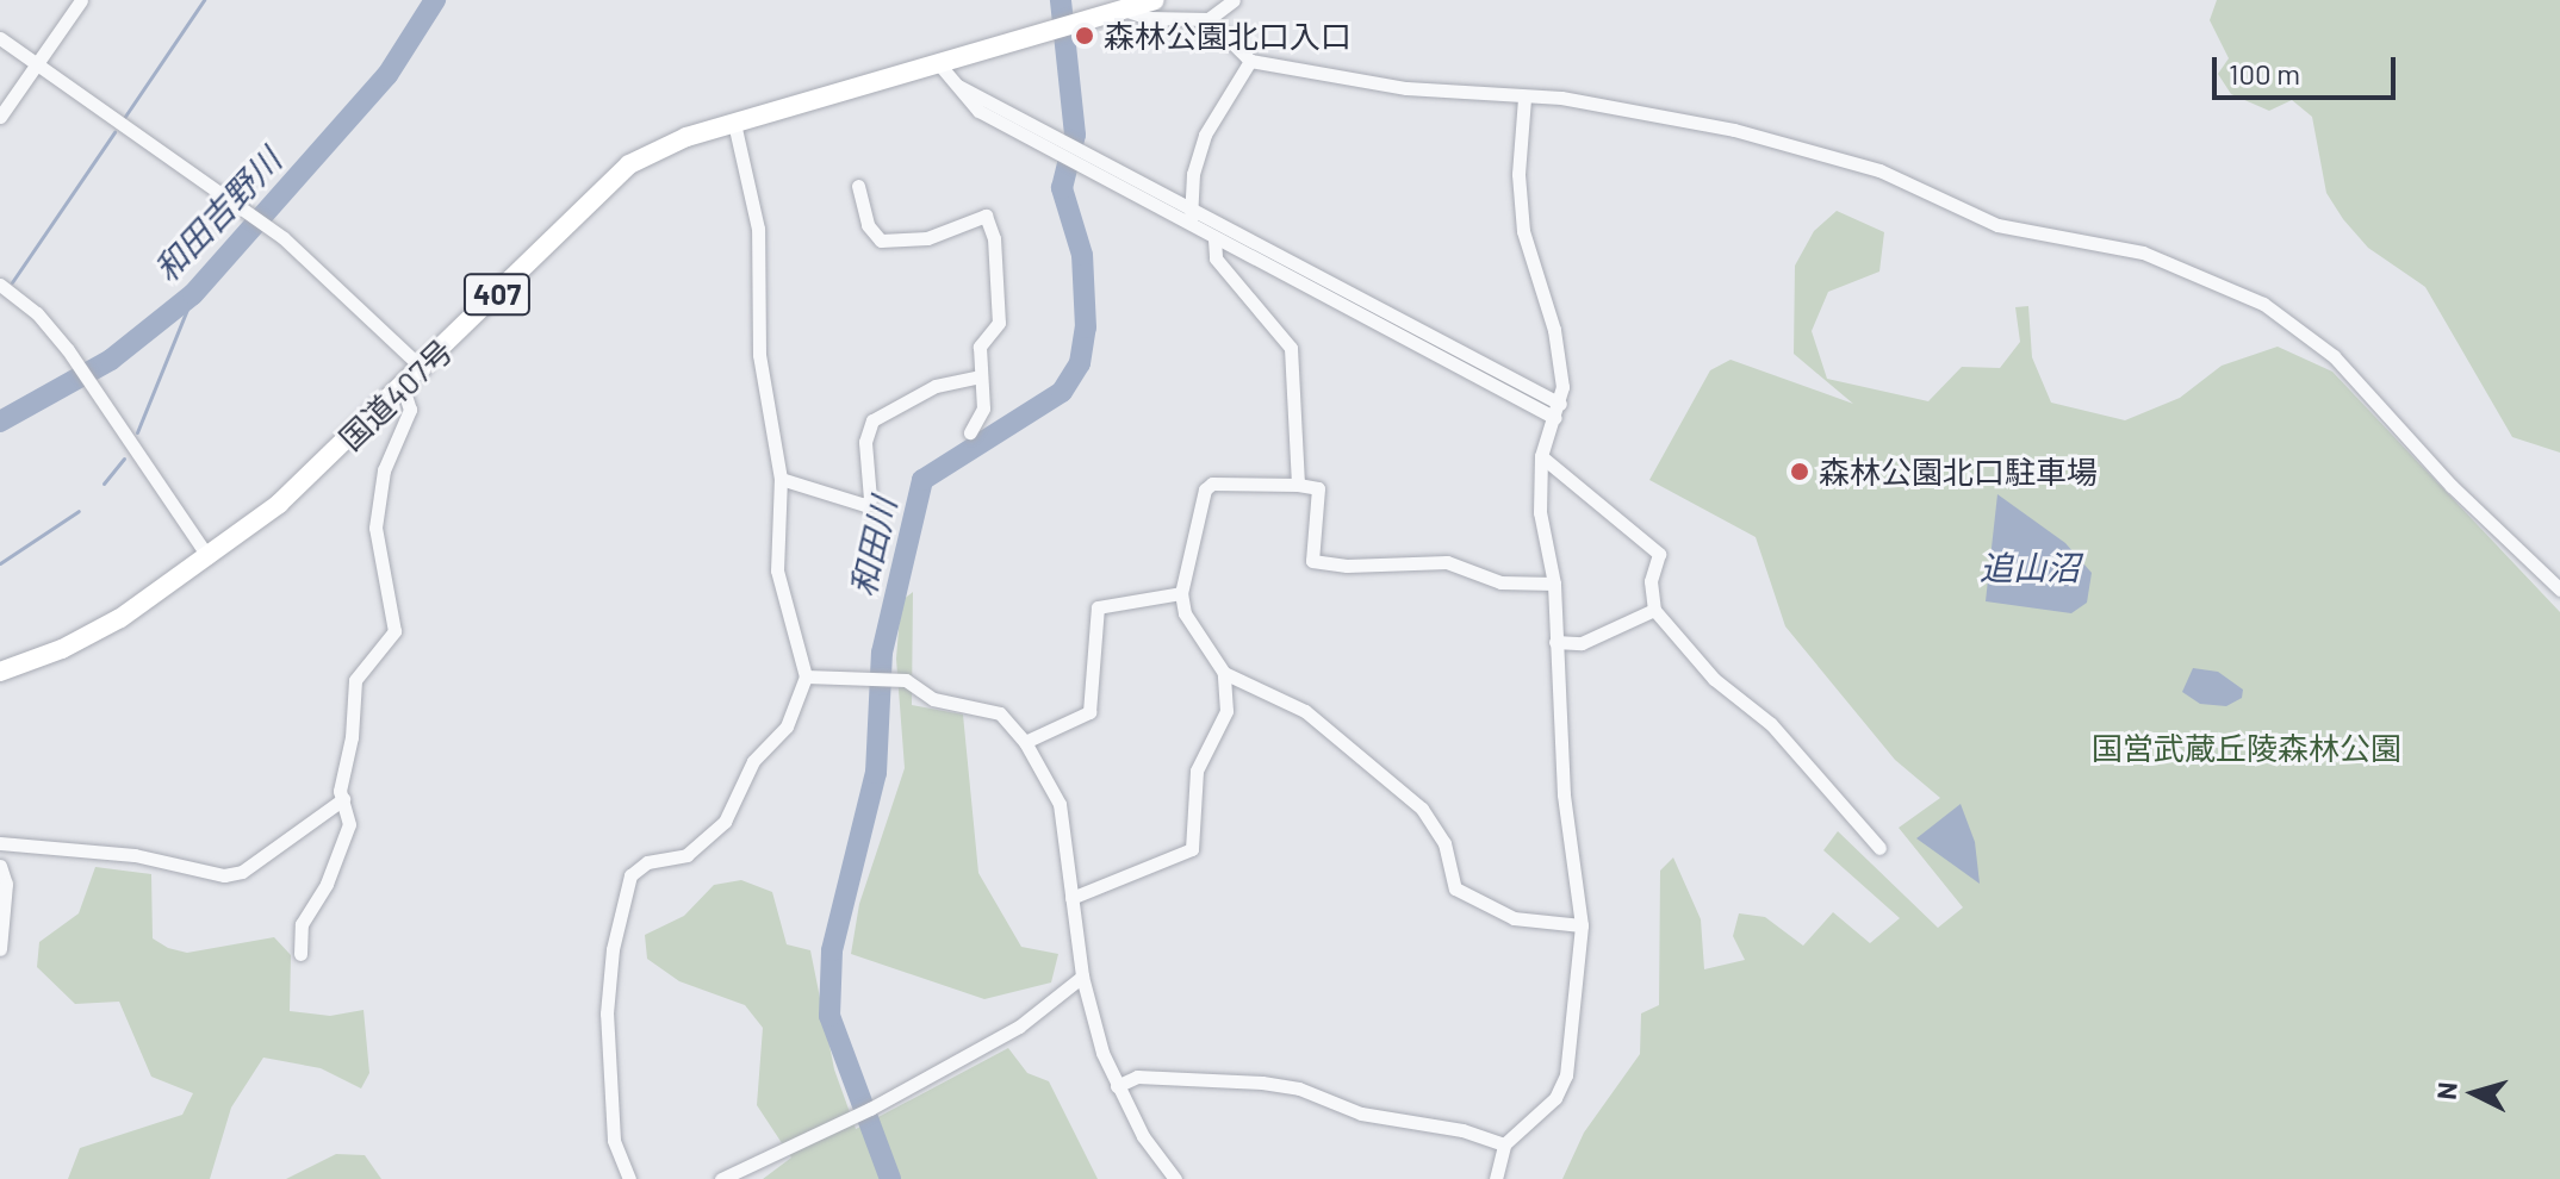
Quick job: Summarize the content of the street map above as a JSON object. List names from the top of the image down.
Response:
{
  "streets": {
    "highway": ["407", "国道407号"]
  },
  "crossings": [
    ["407", "国道407号"]
  ],
  "water": ["和田吉野川", "和田川", "追山沼"],
  "parks": ["国営武蔵丘陵森林公園"],
  "places": ["森林公園北口入口", "森林公園北口駐車場"],
  "scale_bar": "100 m",
  "north": "left"
}
